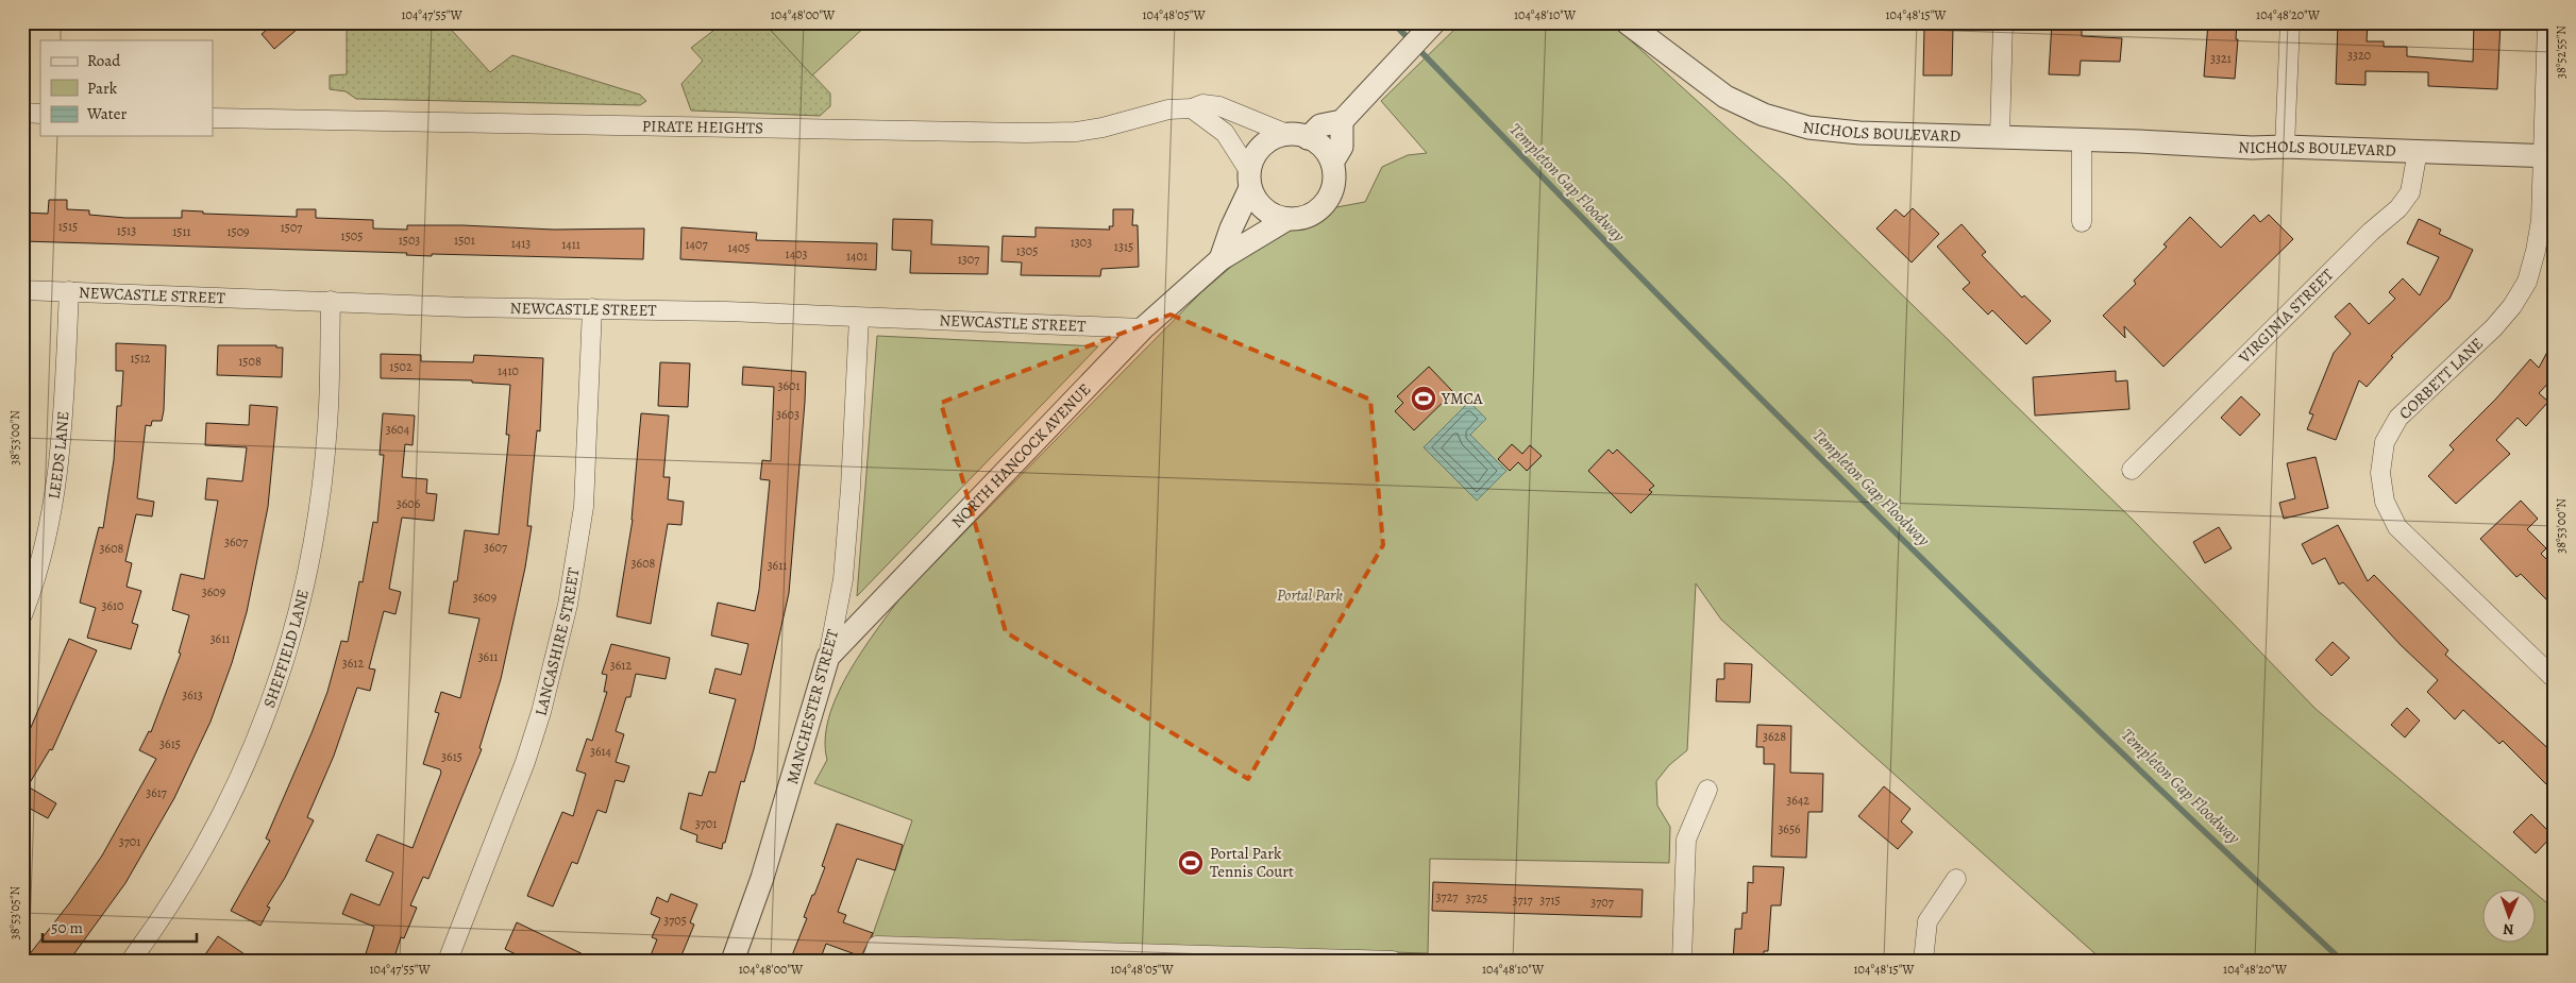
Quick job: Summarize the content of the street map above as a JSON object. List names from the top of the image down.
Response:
{
  "streets": {
    "street": [
      "PIRATE HEIGHTS",
      "NICHOLS BOULEVARD",
      "NEWCASTLE STREET",
      "VIRGINIA STREET",
      "CORBETT LANE",
      "LEEDS LANE",
      "NORTH HANCOCK AVENUE",
      "LANCASHIRE STREET",
      "SHEFFIELD LANE",
      "MANCHESTER STREET"
    ]
  },
  "crossings": [
    ["PIRATE HEIGHTS", "NORTH HANCOCK AVENUE"],
    ["NICHOLS BOULEVARD", "VIRGINIA STREET"],
    ["NICHOLS BOULEVARD", "CORBETT LANE"],
    ["NEWCASTLE STREET", "LEEDS LANE"],
    ["NEWCASTLE STREET", "NORTH HANCOCK AVENUE"],
    ["NEWCASTLE STREET", "LANCASHIRE STREET"],
    ["NEWCASTLE STREET", "SHEFFIELD LANE"],
    ["NEWCASTLE STREET", "MANCHESTER STREET"],
    ["NORTH HANCOCK AVENUE", "MANCHESTER STREET"]
  ],
  "water": ["Templeton Gap Floodway"],
  "parks": ["Portal Park"],
  "places": {
    "sports": ["YMCA", "Portal Park Tennis Court"]
  },
  "house_numbers": [
    "3320",
    "3321",
    "1515",
    "1507",
    "1513",
    "1511",
    "1509",
    "1505",
    "1503",
    "1501",
    "1303",
    "1413",
    "1411",
    "1407",
    "1315",
    "1405",
    "1305",
    "1403",
    "1401",
    "1307",
    "1512",
    "1508",
    "1502",
    "1410",
    "3601",
    "3603",
    "3604",
    "3606",
    "3607",
    "3607",
    "3608",
    "3608",
    "3611",
    "3609",
    "3609",
    "3610",
    "3611",
    "3611",
    "3612",
    "3612",
    "3613",
    "3628",
    "3615",
    "3614",
    "3615",
    "3617",
    "3642",
    "3701",
    "3656",
    "3701",
    "3727",
    "3725",
    "3717",
    "3715",
    "3707",
    "3705"
  ],
  "legend": ["Road", "Park", "Water"],
  "scale_bar": "50 m",
  "north": "bottom",
  "coordinates": [
    "104°47'55\"W",
    "104°48'00\"W",
    "104°48'05\"W",
    "104°48'10\"W",
    "104°48'15\"W",
    "104°48'20\"W",
    "38°52'55\"N",
    "38°53'00\"N",
    "38°53'05\"N"
  ]
}
